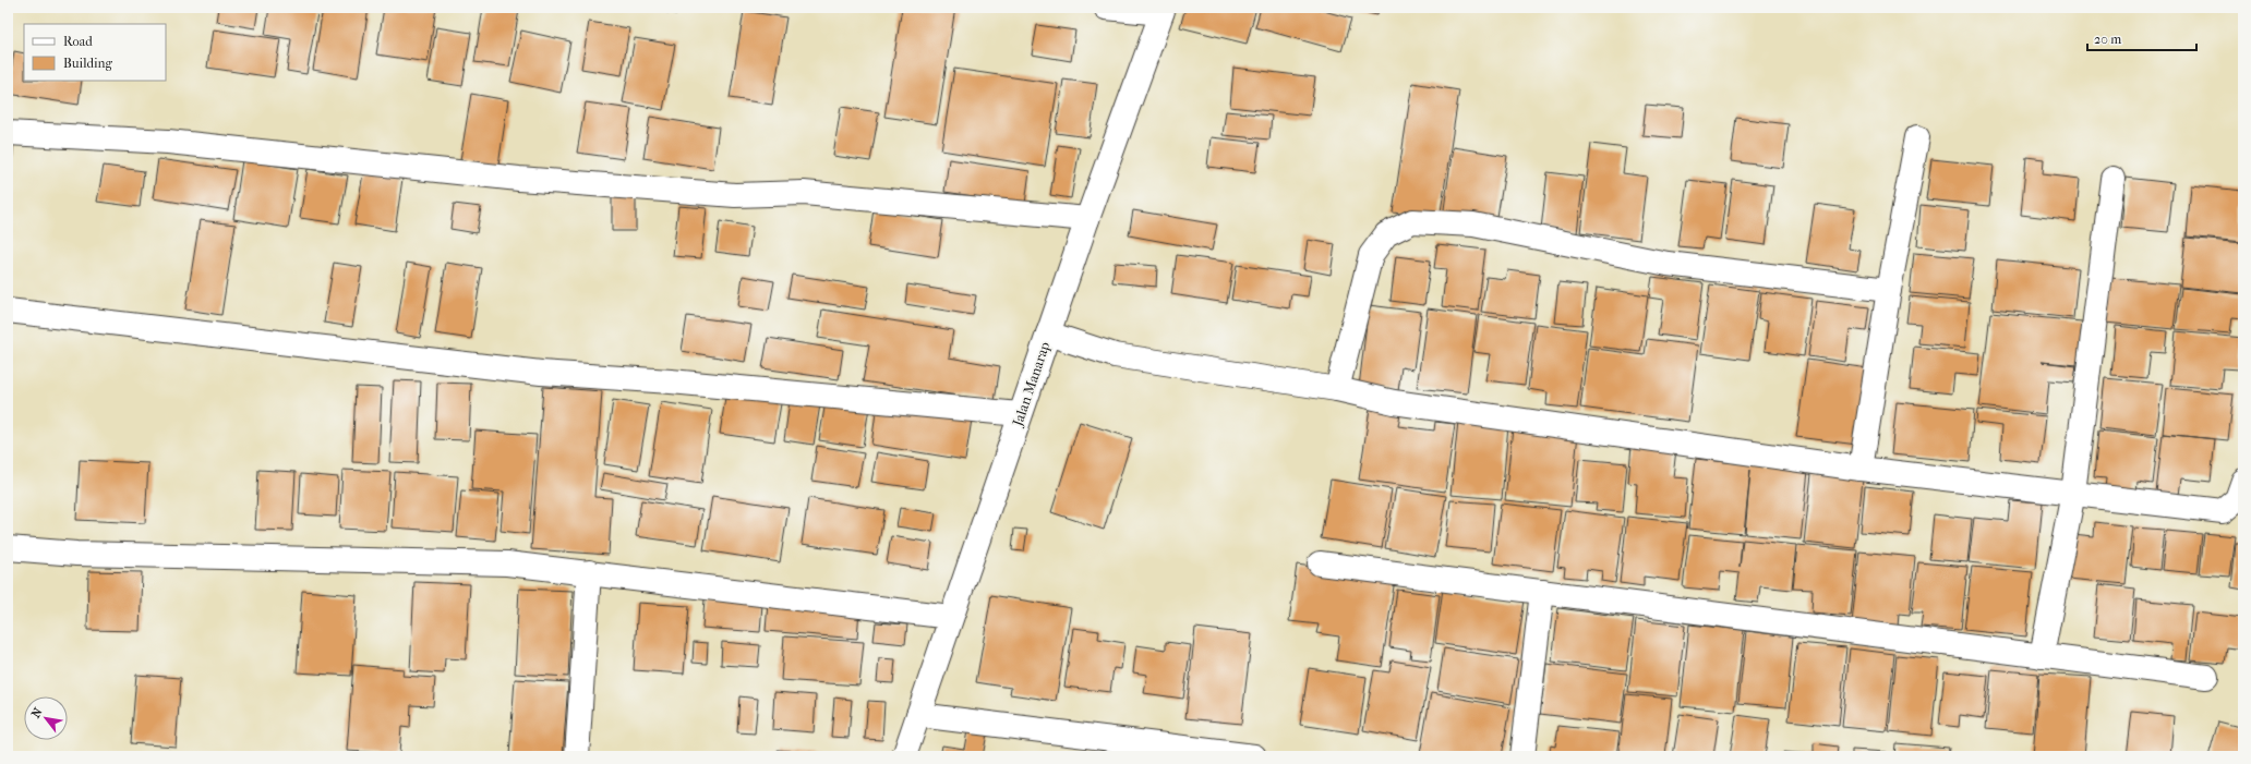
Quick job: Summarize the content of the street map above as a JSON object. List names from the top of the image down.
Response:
{
  "streets": {
    "street": ["Jalan Manarap"]
  },
  "legend": ["Road", "Building"],
  "scale_bar": "20 m",
  "north": "top left"
}
